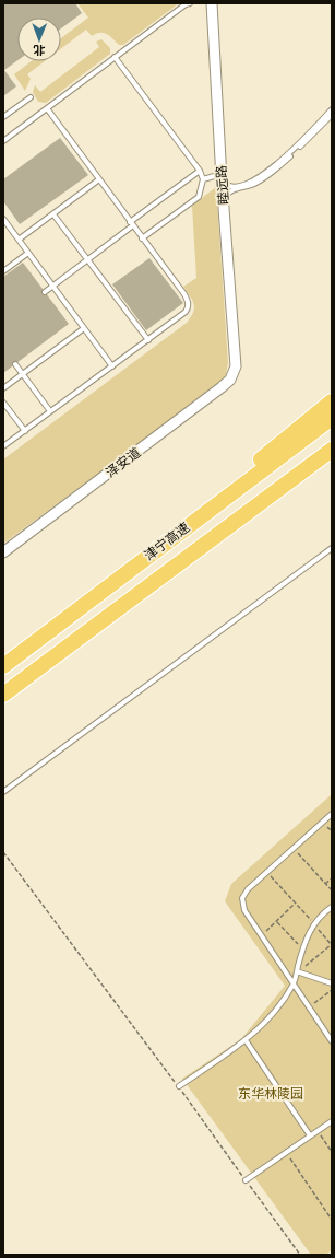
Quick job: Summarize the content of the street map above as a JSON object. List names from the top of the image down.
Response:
{
  "streets": {
    "highway": ["津宁高速"],
    "street": ["睦远路", "泽安道"]
  },
  "crossings": [
    ["睦远路", "泽安道"]
  ],
  "parks": ["东华林陵园"],
  "north": "bottom"
}
